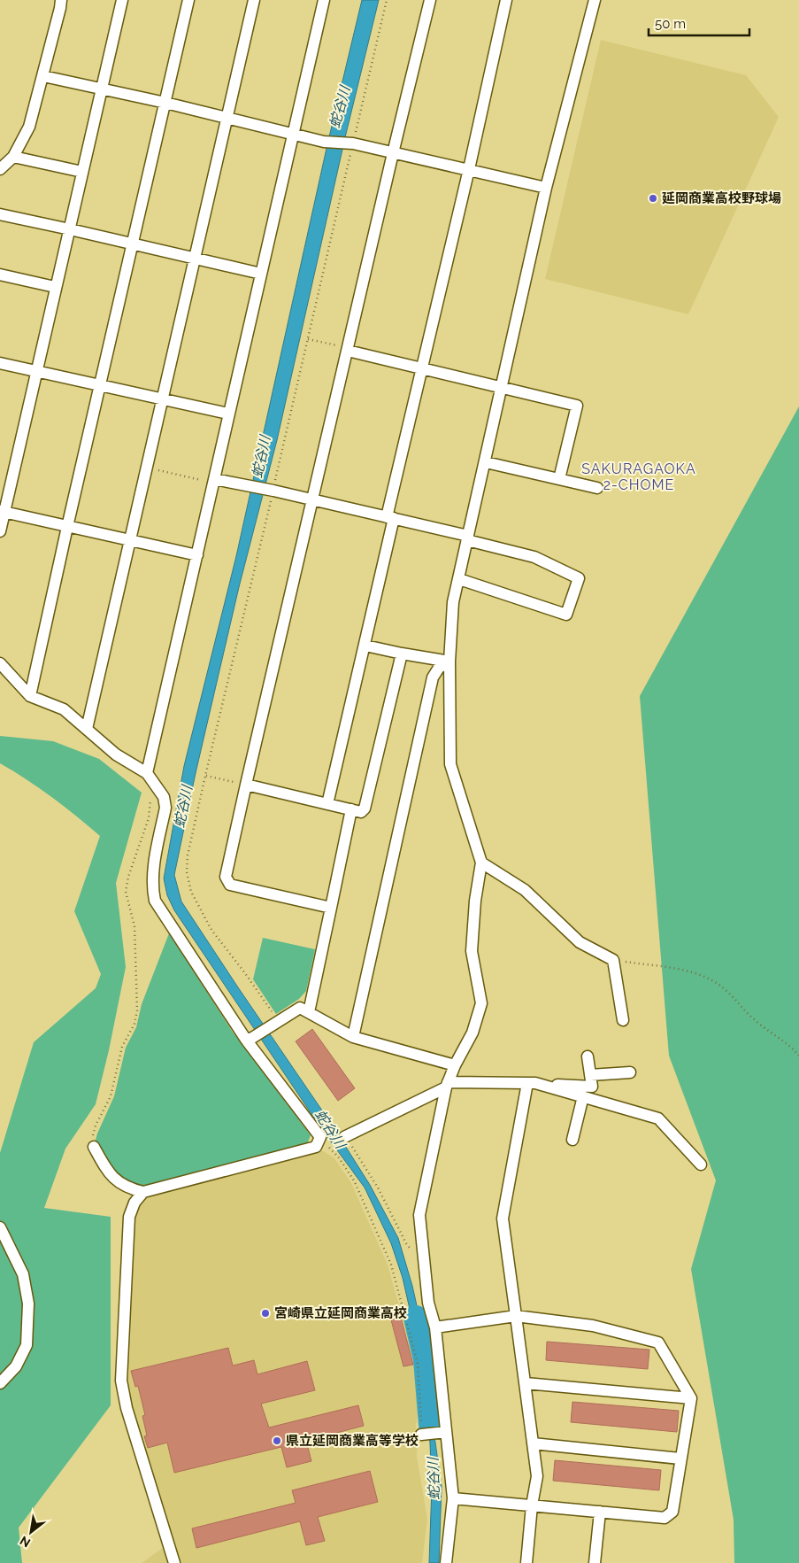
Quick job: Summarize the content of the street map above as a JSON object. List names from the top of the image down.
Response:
{
  "districts": ["SAKURAGAOKA 2-CHOME"],
  "water": ["蛇谷川"],
  "places": ["延岡商業高校野球場", "宮崎県立延岡商業高校", "県立延岡商業高等学校"],
  "scale_bar": "50 m",
  "north": "bottom left"
}
